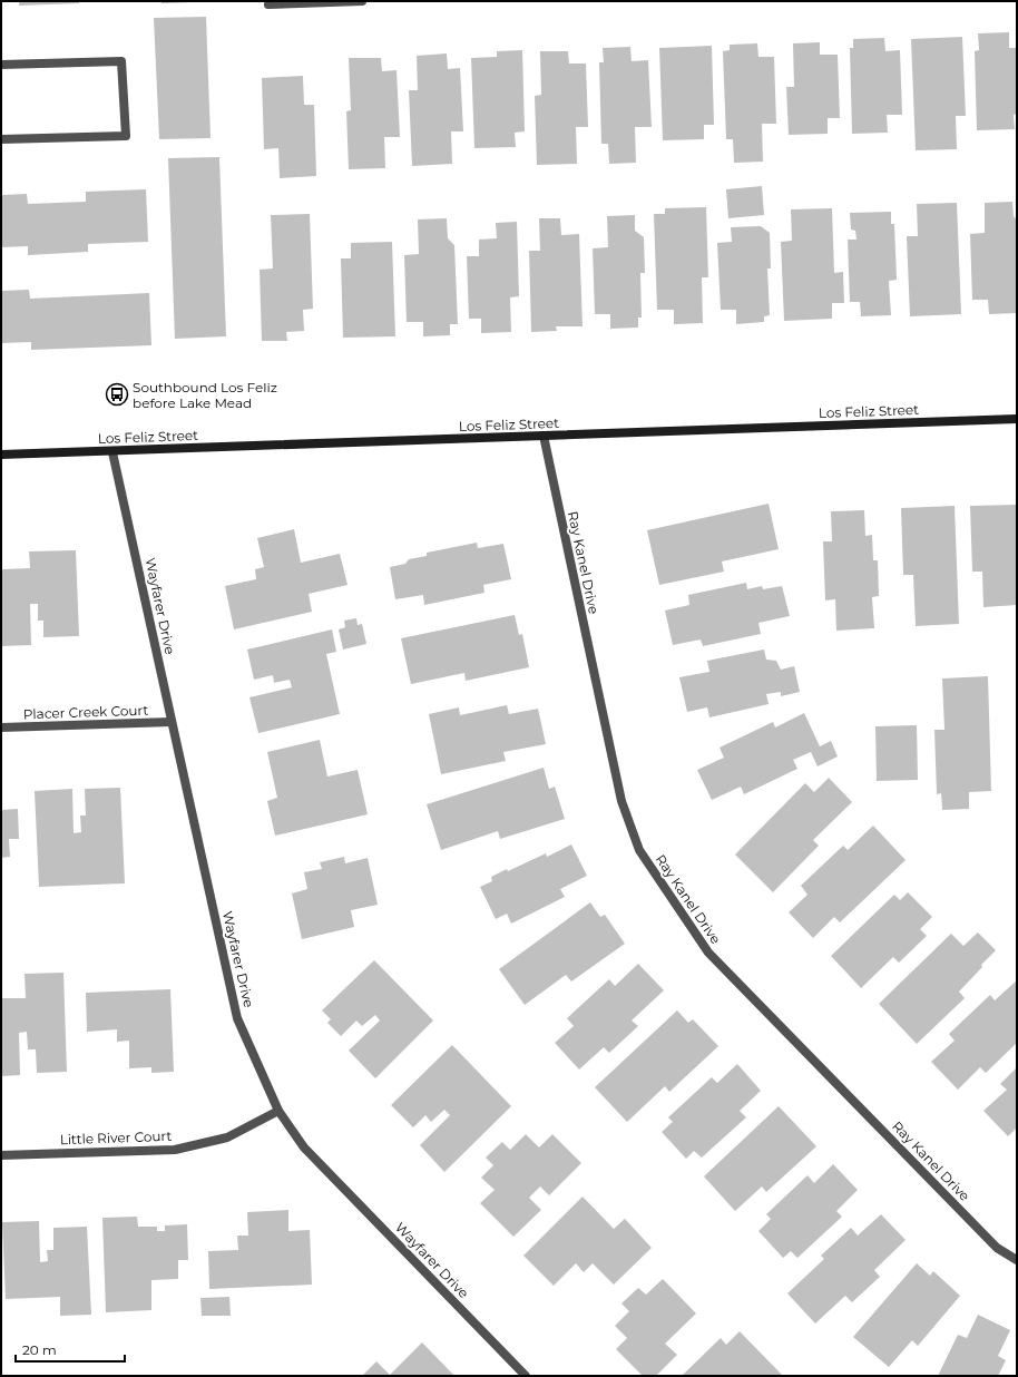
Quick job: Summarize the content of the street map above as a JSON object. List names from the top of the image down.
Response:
{
  "streets": {
    "street": [
      "Los Feliz Street",
      "Ray Kanel Drive",
      "Wayfarer Drive",
      "Placer Creek Court",
      "Little River Court"
    ]
  },
  "crossings": [
    ["Los Feliz Street", "Ray Kanel Drive"],
    ["Los Feliz Street", "Wayfarer Drive"],
    ["Wayfarer Drive", "Placer Creek Court"],
    ["Wayfarer Drive", "Little River Court"]
  ],
  "places": {
    "bus stop": ["Southbound Los Feliz before Lake Mead"]
  },
  "scale_bar": "20 m"
}
